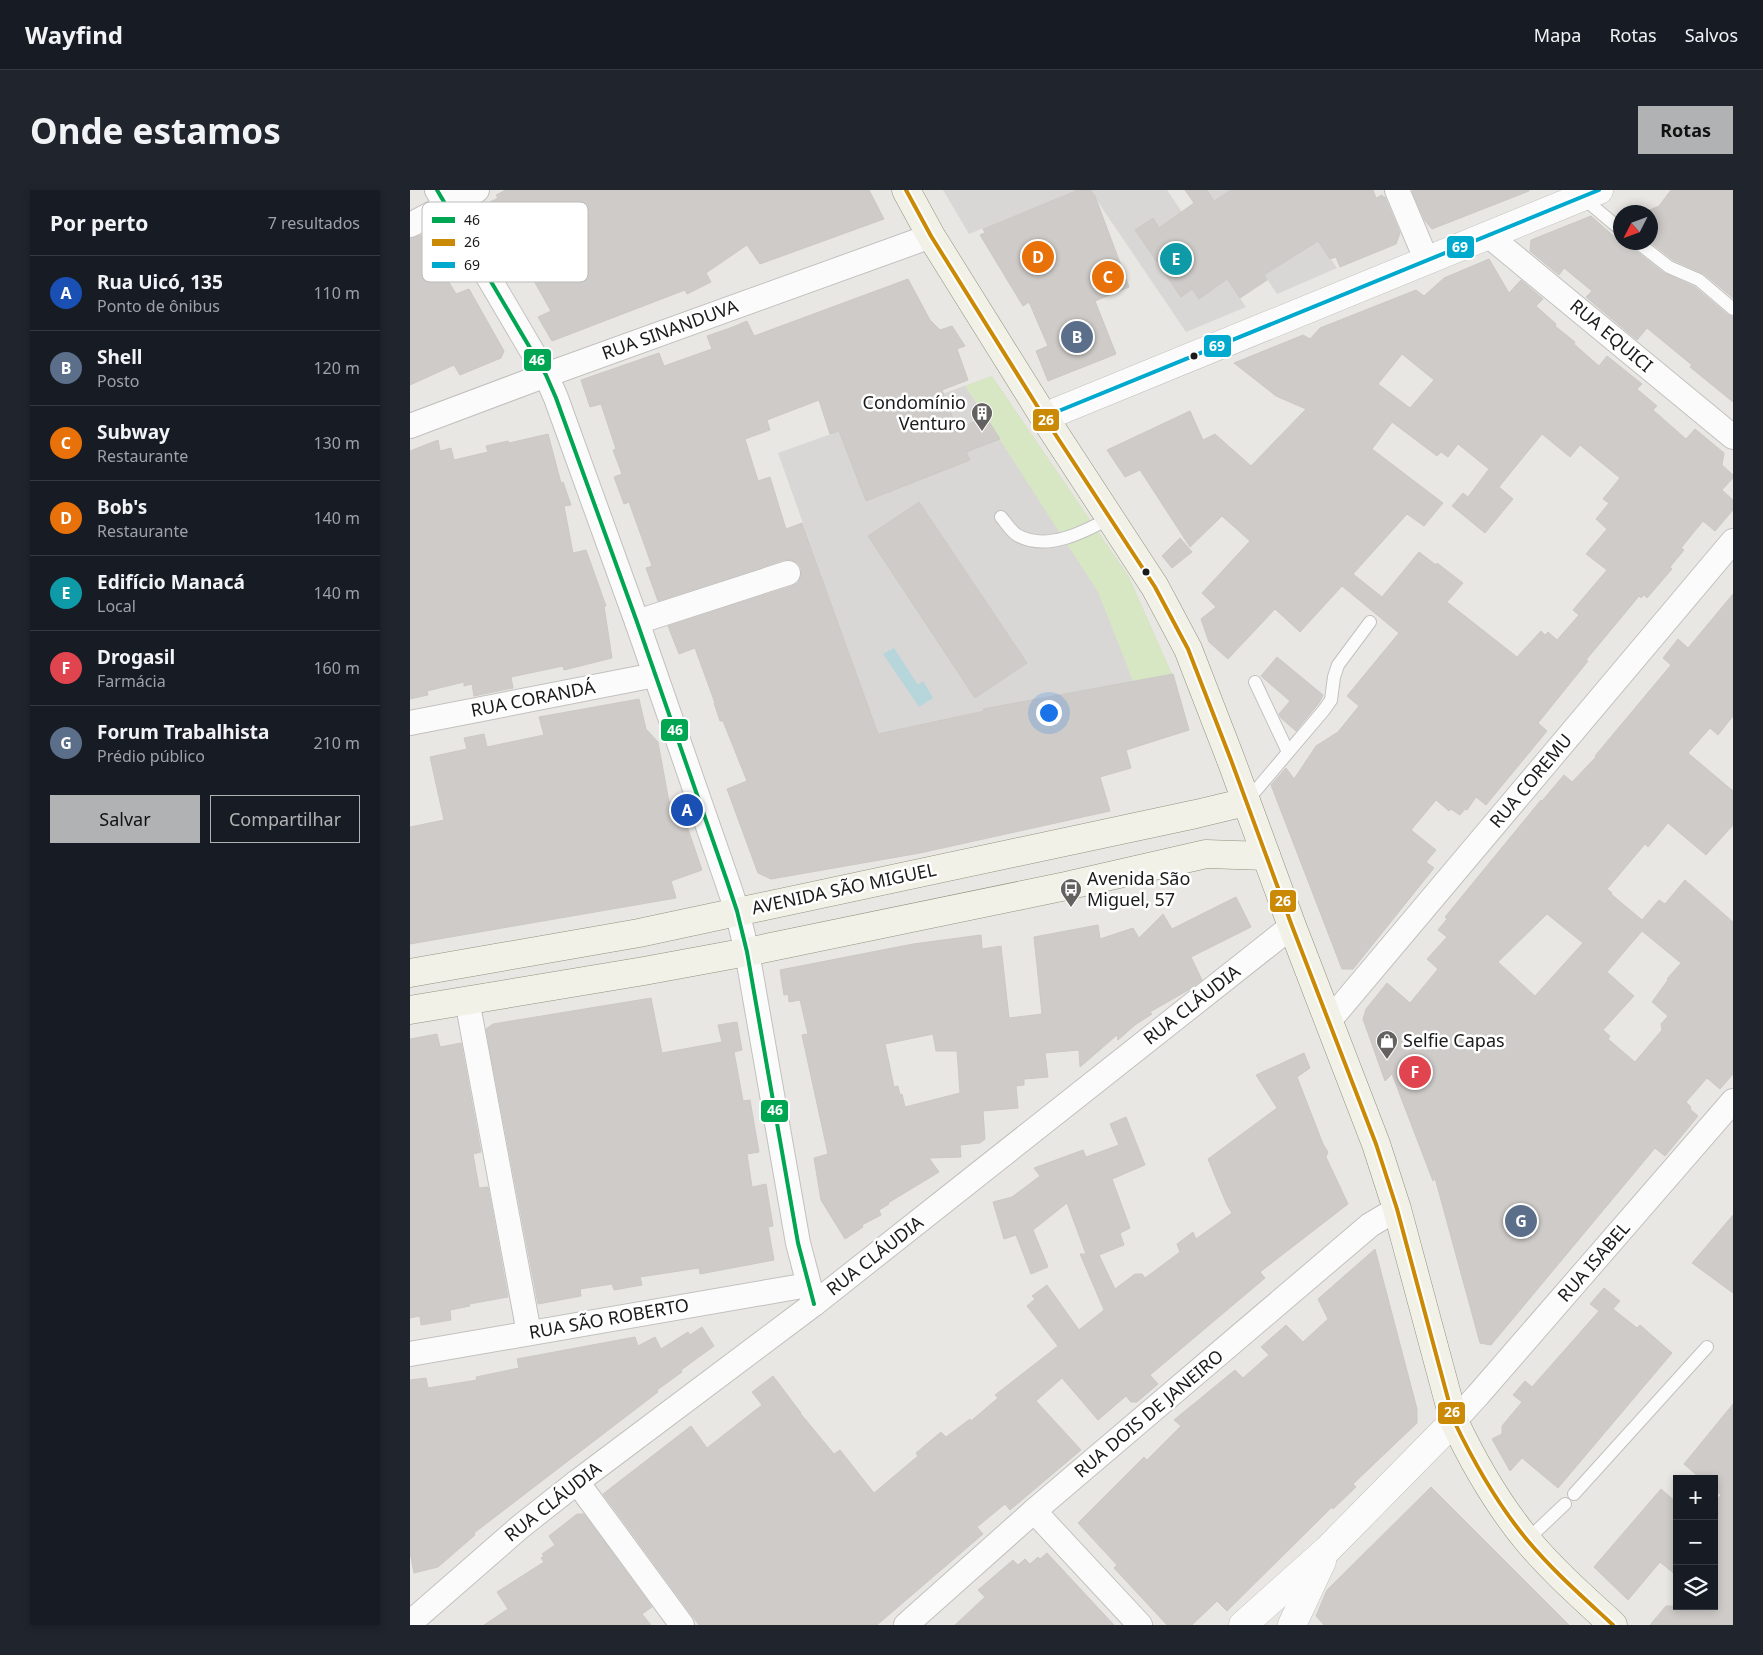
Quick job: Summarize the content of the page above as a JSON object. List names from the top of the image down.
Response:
{
  "streets": {
    "main road": ["AVENIDA SÃO MIGUEL"],
    "street": [
      "RUA SINANDUVA",
      "RUA EQUICI",
      "RUA CORANDÁ",
      "RUA COREMU",
      "RUA CLÁUDIA",
      "RUA ISABEL",
      "RUA SÃO ROBERTO",
      "RUA DOIS DE JANEIRO"
    ]
  },
  "crossings": [
    ["RUA CLÁUDIA", "RUA SÃO ROBERTO"]
  ],
  "places": {
    "building": ["Condomínio Venturo"],
    "bus stop": ["Avenida São Miguel, 57"],
    "shop": ["Selfie Capas"]
  },
  "lines": ["transit line 46", "transit line 26", "transit line 69"],
  "legend": ["46", "26", "69"],
  "north": "bottom left",
  "page": {
    "header": "Wayfind",
    "nav": ["Mapa", "Rotas", "Salvos"],
    "buttons": [
      "Rotas",
      ["Salvar", "Compartilhar"]
    ],
    "title": "Onde estamos",
    "heading": ["Por perto", "7 resultados"],
    "pins": [
      "D",
      "E",
      "C",
      "B",
      "A",
      "F",
      "G"
    ],
    "list": [
      {
        "mark": "A",
        "name": "Rua Uicó, 135",
        "note": "Ponto de ônibus",
        "value": "110 m"
      },
      {
        "mark": "B",
        "name": "Shell",
        "note": "Posto",
        "value": "120 m"
      },
      {
        "mark": "C",
        "name": "Subway",
        "note": "Restaurante",
        "value": "130 m"
      },
      {
        "mark": "D",
        "name": "Bob's",
        "note": "Restaurante",
        "value": "140 m"
      },
      {
        "mark": "E",
        "name": "Edifício Manacá",
        "note": "Local",
        "value": "140 m"
      },
      {
        "mark": "F",
        "name": "Drogasil",
        "note": "Farmácia",
        "value": "160 m"
      },
      {
        "mark": "G",
        "name": "Forum Trabalhista",
        "note": "Prédio público",
        "value": "210 m"
      }
    ],
    "map_buttons": ["+", "−"]
  }
}
